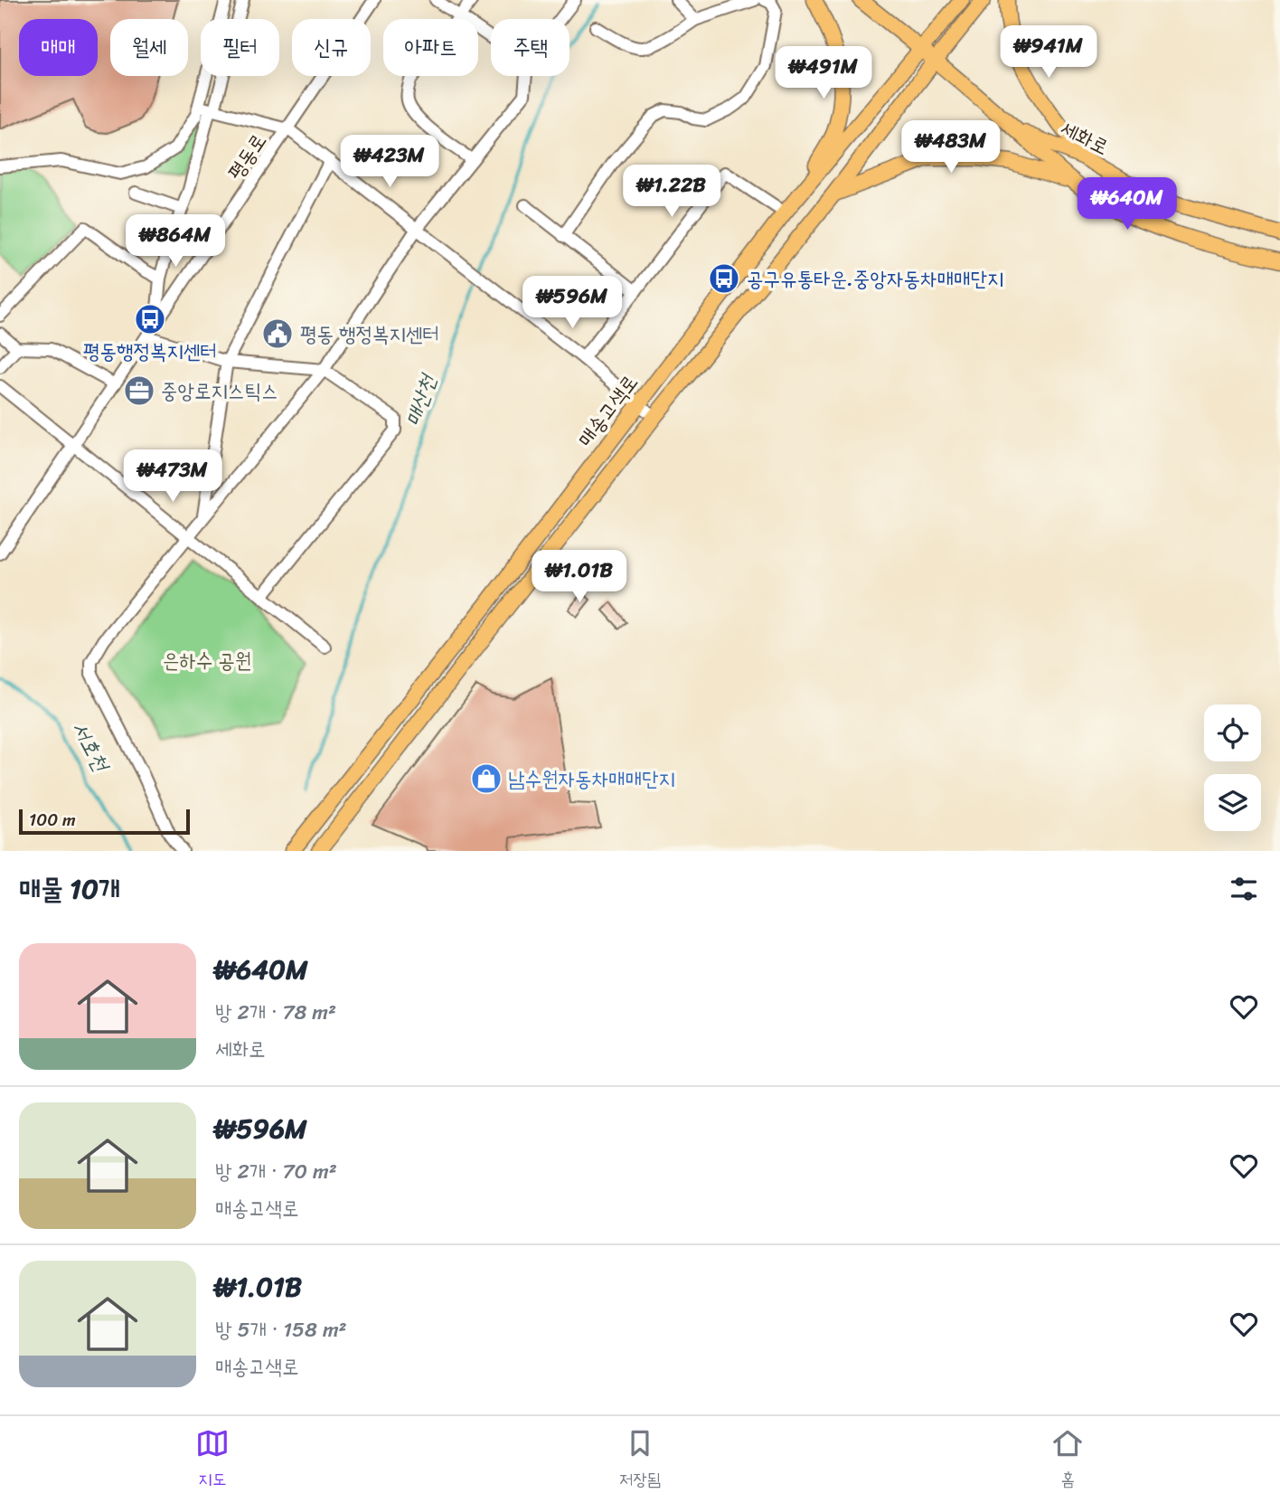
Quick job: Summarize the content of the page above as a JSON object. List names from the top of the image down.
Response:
{
  "streets": {
    "main road": ["세화로", "매송고색로"],
    "street": ["평동로"]
  },
  "crossings": [
    ["세화로", "매송고색로"]
  ],
  "water": ["매산천", "서호천"],
  "parks": ["은하수 공원"],
  "places": {
    "bus stop": ["공구유통타운.중앙자동차매매단지", "평동행정복지센터"],
    "public building": ["평동 행정복지센터"],
    "office": ["중앙로지스틱스"],
    "shop": ["남수원자동차매매단지"]
  },
  "scale_bar": "100 m",
  "page": {
    "chip": [
      "매매",
      "월세",
      "필터",
      "신규",
      "아파트",
      "주택"
    ],
    "price": [
      "₩941M",
      "₩491M",
      "₩483M",
      "₩423M",
      "₩1.22B",
      "₩640M",
      "₩864M",
      "₩596M",
      "₩473M",
      "₩1.01B"
    ],
    "scale": "100 m",
    "heading": "매물 10개",
    "list": [
      {
        "name": "₩640M",
        "note": "방 2개 · 78 m² · 세화로"
      },
      {
        "name": "₩596M",
        "note": "방 2개 · 70 m² · 매송고색로"
      },
      {
        "name": "₩1.01B",
        "note": "방 5개 · 158 m² · 매송고색로"
      }
    ],
    "tabs": ["지도", "저장됨", "홈"]
  }
}
